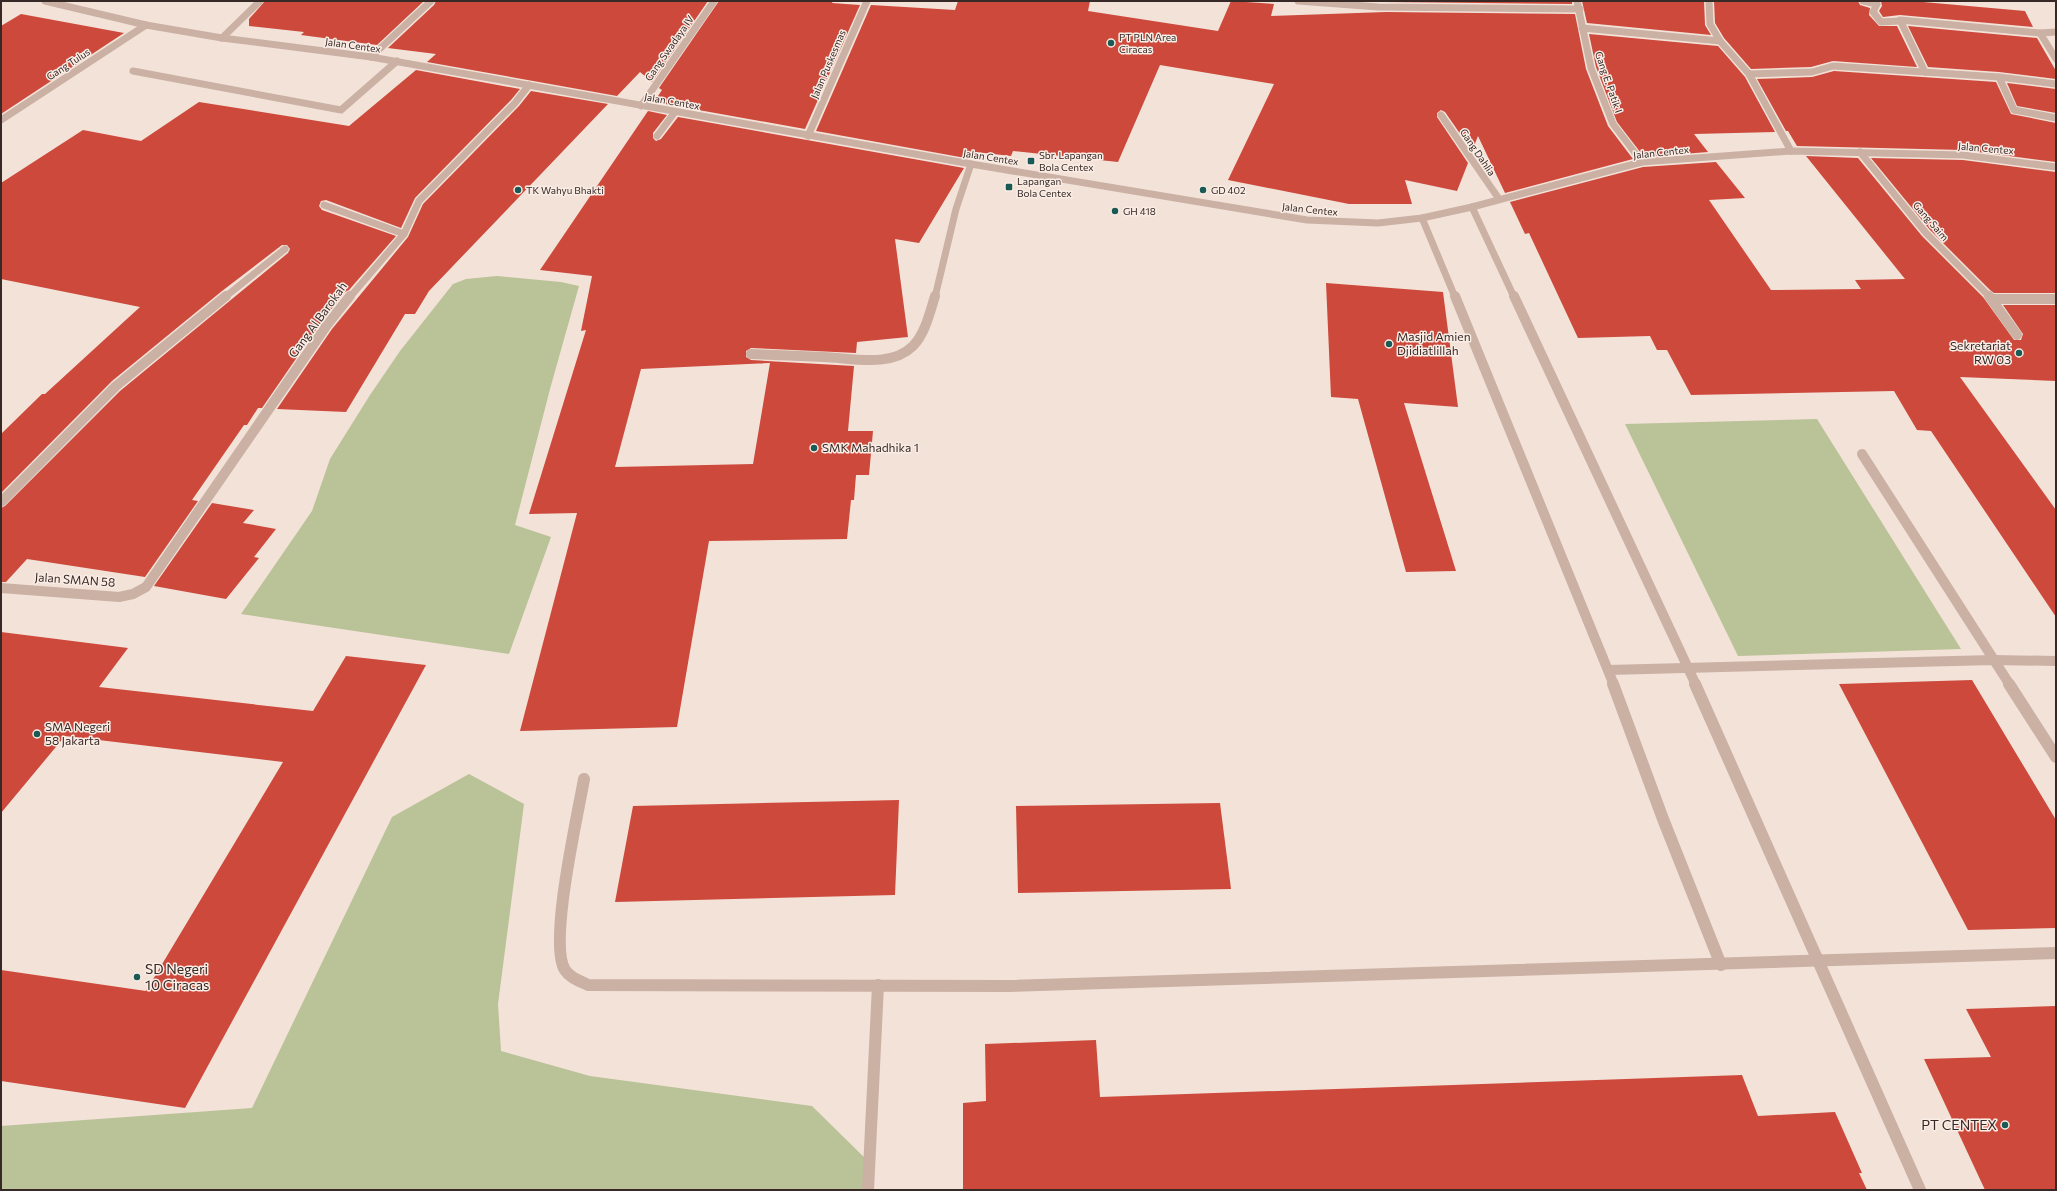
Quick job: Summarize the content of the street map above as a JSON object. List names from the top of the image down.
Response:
{
  "streets": {
    "street": [
      "Jalan Centex",
      "Gang Swadaya IV",
      "Gang Tulus",
      "Jalan Puskesmas",
      "Gang E. Patik I",
      "Gang Dahlia",
      "Gang Saim",
      "Gang Al Barokah",
      "Jalan SMAN 58"
    ]
  },
  "crossings": [
    ["Jalan Centex", "Gang Swadaya IV"],
    ["Jalan Centex", "Gang Tulus"],
    ["Jalan Centex", "Jalan Puskesmas"],
    ["Jalan Centex", "Gang E. Patik I"],
    ["Jalan Centex", "Gang Dahlia"],
    ["Jalan Centex", "Gang Saim"],
    ["Jalan Centex", "Gang Al Barokah"],
    ["Gang Al Barokah", "Jalan SMAN 58"]
  ],
  "places": {
    "other": [
      "PT PLN Area Ciracas",
      "TK Wahyu Bhakti",
      "GD 402",
      "GH 418",
      "Masjid Amien Djidiatlillah",
      "Sekretariat RW 03",
      "SMK Mahadhika 1",
      "SMA Negeri 58 Jakarta",
      "SD Negeri 10 Ciracas",
      "PT CENTEX"
    ],
    "transit": ["Sbr. Lapangan Bola Centex", "Lapangan Bola Centex"]
  }
}
